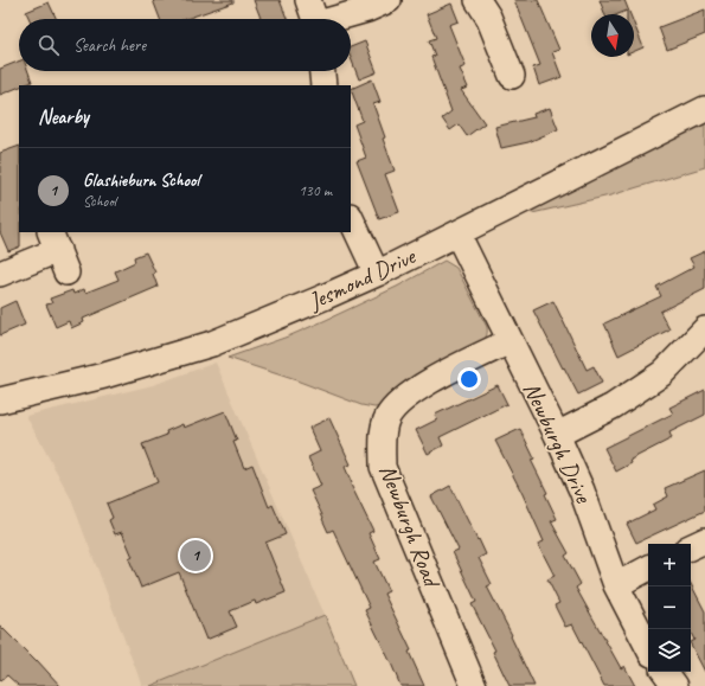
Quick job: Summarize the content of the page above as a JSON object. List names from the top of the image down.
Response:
{
  "streets": {
    "street": ["Jesmond Drive", "Newburgh Drive", "Newburgh Road"]
  },
  "crossings": [
    ["Jesmond Drive", "Newburgh Drive"],
    ["Newburgh Drive", "Newburgh Road"]
  ],
  "north": "bottom",
  "page": {
    "search": "Search here",
    "heading": "Nearby",
    "list": [
      {
        "mark": "1",
        "name": "Glashieburn School",
        "note": "School",
        "value": "130 m"
      }
    ],
    "pins": "1",
    "map_buttons": ["+", "−"]
  }
}
